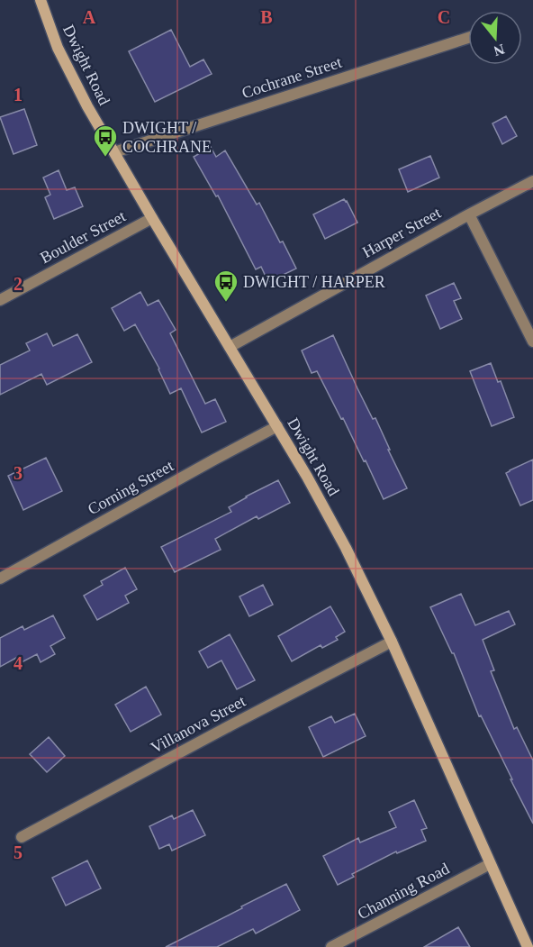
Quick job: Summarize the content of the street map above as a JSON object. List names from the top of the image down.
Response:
{
  "streets": {
    "main road": ["Dwight Road"],
    "street": [
      "Cochrane Street",
      "Harper Street",
      "Boulder Street",
      "Corning Street",
      "Villanova Street",
      "Channing Road"
    ]
  },
  "crossings": [
    ["Dwight Road", "Cochrane Street"],
    ["Dwight Road", "Harper Street"],
    ["Dwight Road", "Boulder Street"],
    ["Dwight Road", "Corning Street"],
    ["Dwight Road", "Villanova Street"],
    ["Dwight Road", "Channing Road"]
  ],
  "places": {
    "bus stop": ["DWIGHT / COCHRANE", "DWIGHT / HARPER"]
  },
  "north": "bottom",
  "grid": {
    "columns": ["A", "B", "C"],
    "rows": [
      "1",
      "2",
      "3",
      "4",
      "5"
    ]
  }
}
